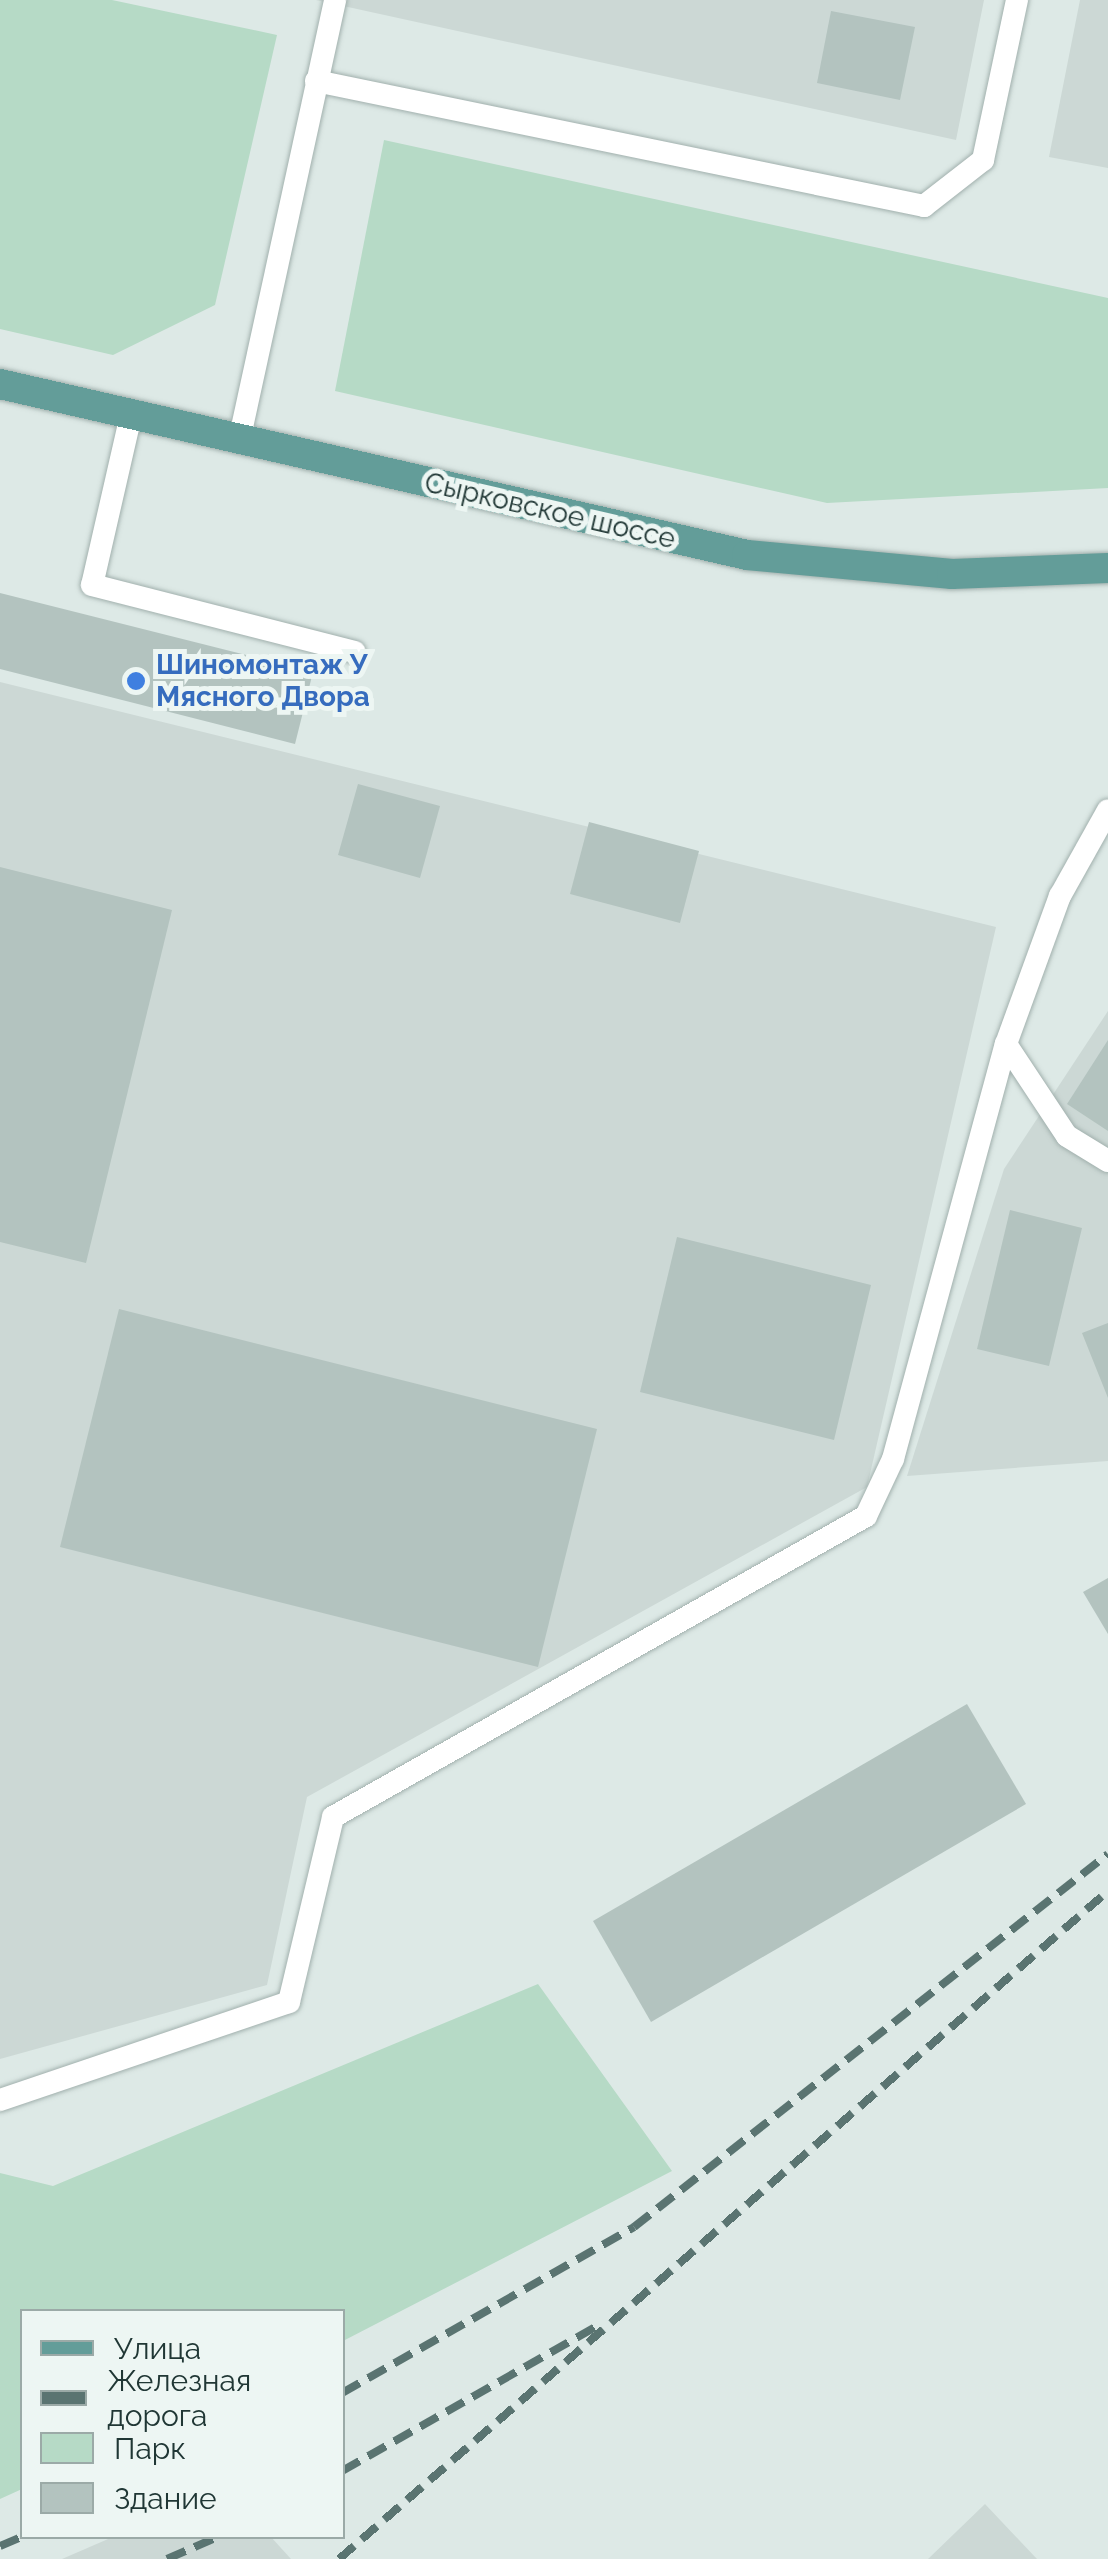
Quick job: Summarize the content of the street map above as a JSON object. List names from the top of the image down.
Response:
{
  "streets": {
    "main road": ["Сырковское шоссе"]
  },
  "places": ["Шиномонтаж У Мясного Двора"],
  "legend": [
    "Улица",
    "Железная дорога",
    "Парк",
    "Здание"
  ]
}
